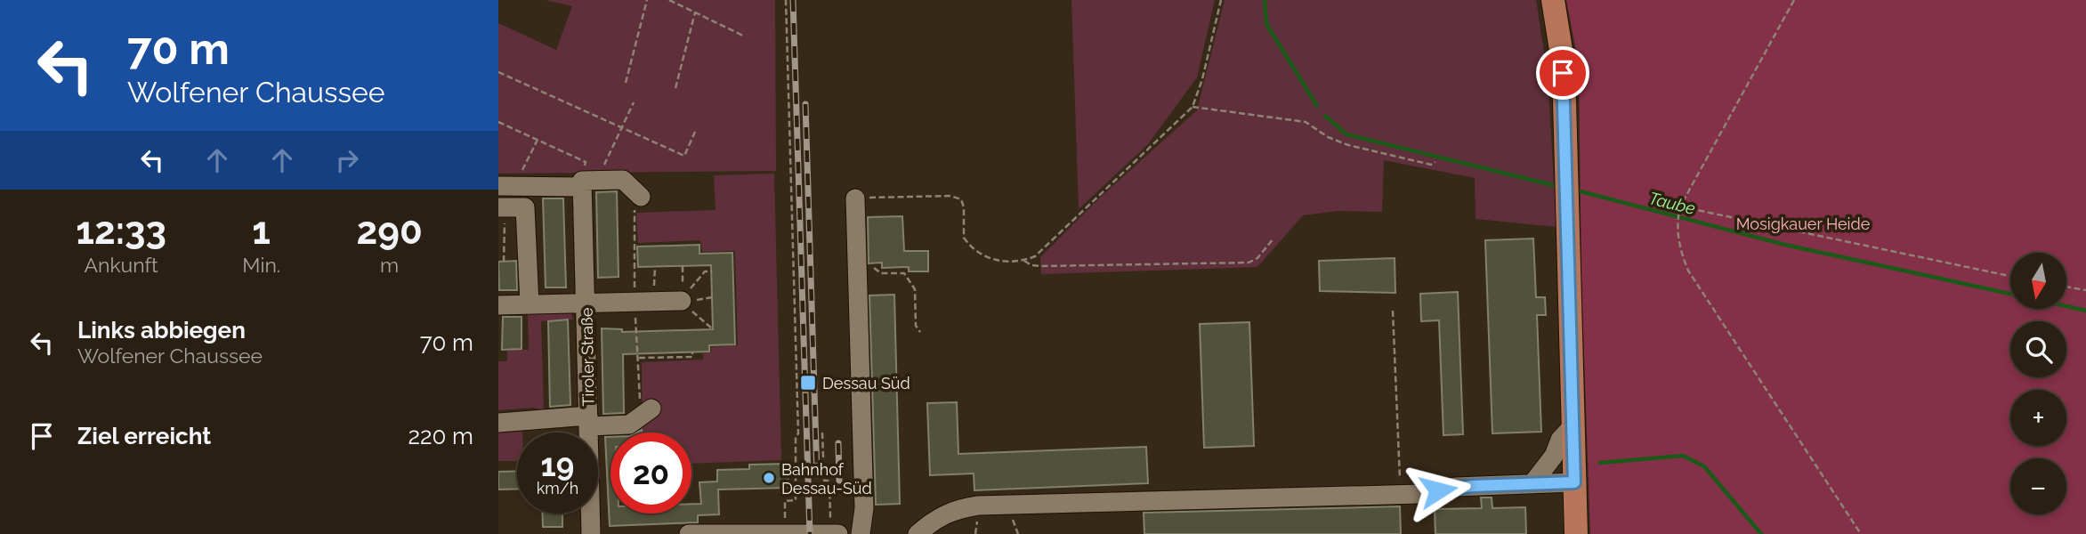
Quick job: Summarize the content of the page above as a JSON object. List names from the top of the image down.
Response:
{
  "streets": {
    "street": ["Tiroler Straße"]
  },
  "water": ["Taube"],
  "parks": ["Mosigkauer Heide"],
  "places": {
    "transit": ["Dessau Süd"],
    "other": ["Bahnhof Dessau-Süd"]
  },
  "north": "bottom",
  "page": {
    "turn": ["70 m", "Wolfener Chaussee"],
    "eta": [
      "12:33",
      "Ankunft",
      "1",
      "Min.",
      "290",
      "m"
    ],
    "map_buttons": ["+", "−"],
    "list": [
      {
        "name": "Links abbiegen",
        "note": "Wolfener Chaussee",
        "value": "70 m"
      },
      {
        "name": "Ziel erreicht",
        "value": "220 m"
      }
    ],
    "speed": "19 km/h",
    "limit": "20"
  }
}
